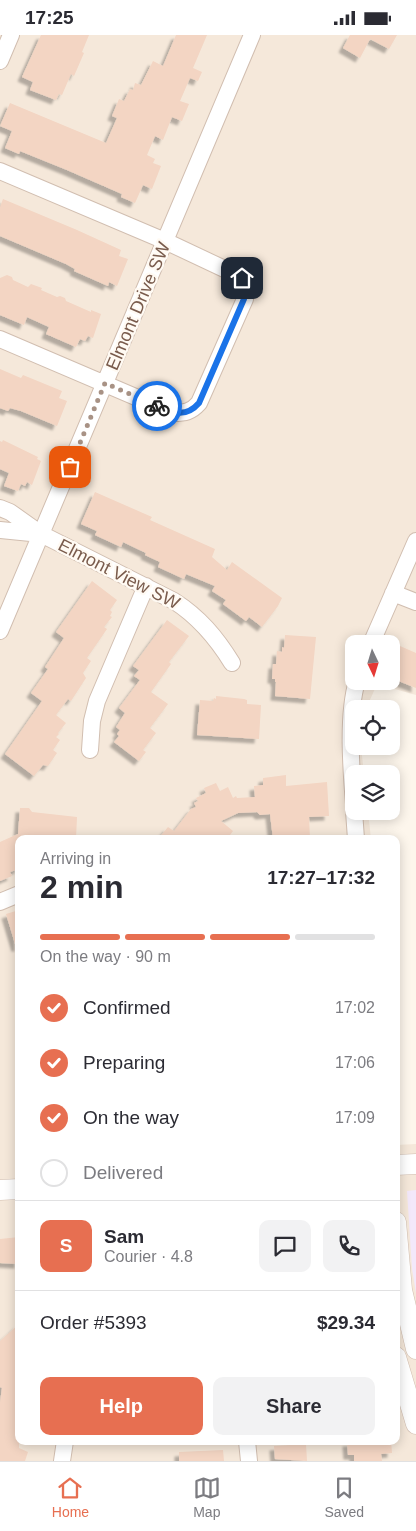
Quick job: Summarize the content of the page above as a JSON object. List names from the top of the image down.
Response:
{
  "streets": {
    "street": ["Elmont Drive SW", "Elmont View SW"]
  },
  "crossings": [
    ["Elmont Drive SW", "Elmont View SW"]
  ],
  "north": "bottom",
  "page": {
    "status": "17:25",
    "heading": ["2 min", "Arriving in", "17:27–17:32"],
    "panel": [
      "Sam",
      "Courier · 4.8",
      "Order #5393",
      "$29.34"
    ],
    "bar": "On the way · 90 m",
    "list": [
      ["Confirmed", "17:02"],
      ["Preparing", "17:06"],
      ["On the way", "17:09"],
      "Delivered"
    ],
    "round": "S",
    "buttons": ["Help", "Share"],
    "tabs": ["Home", "Map", "Saved"]
  }
}
